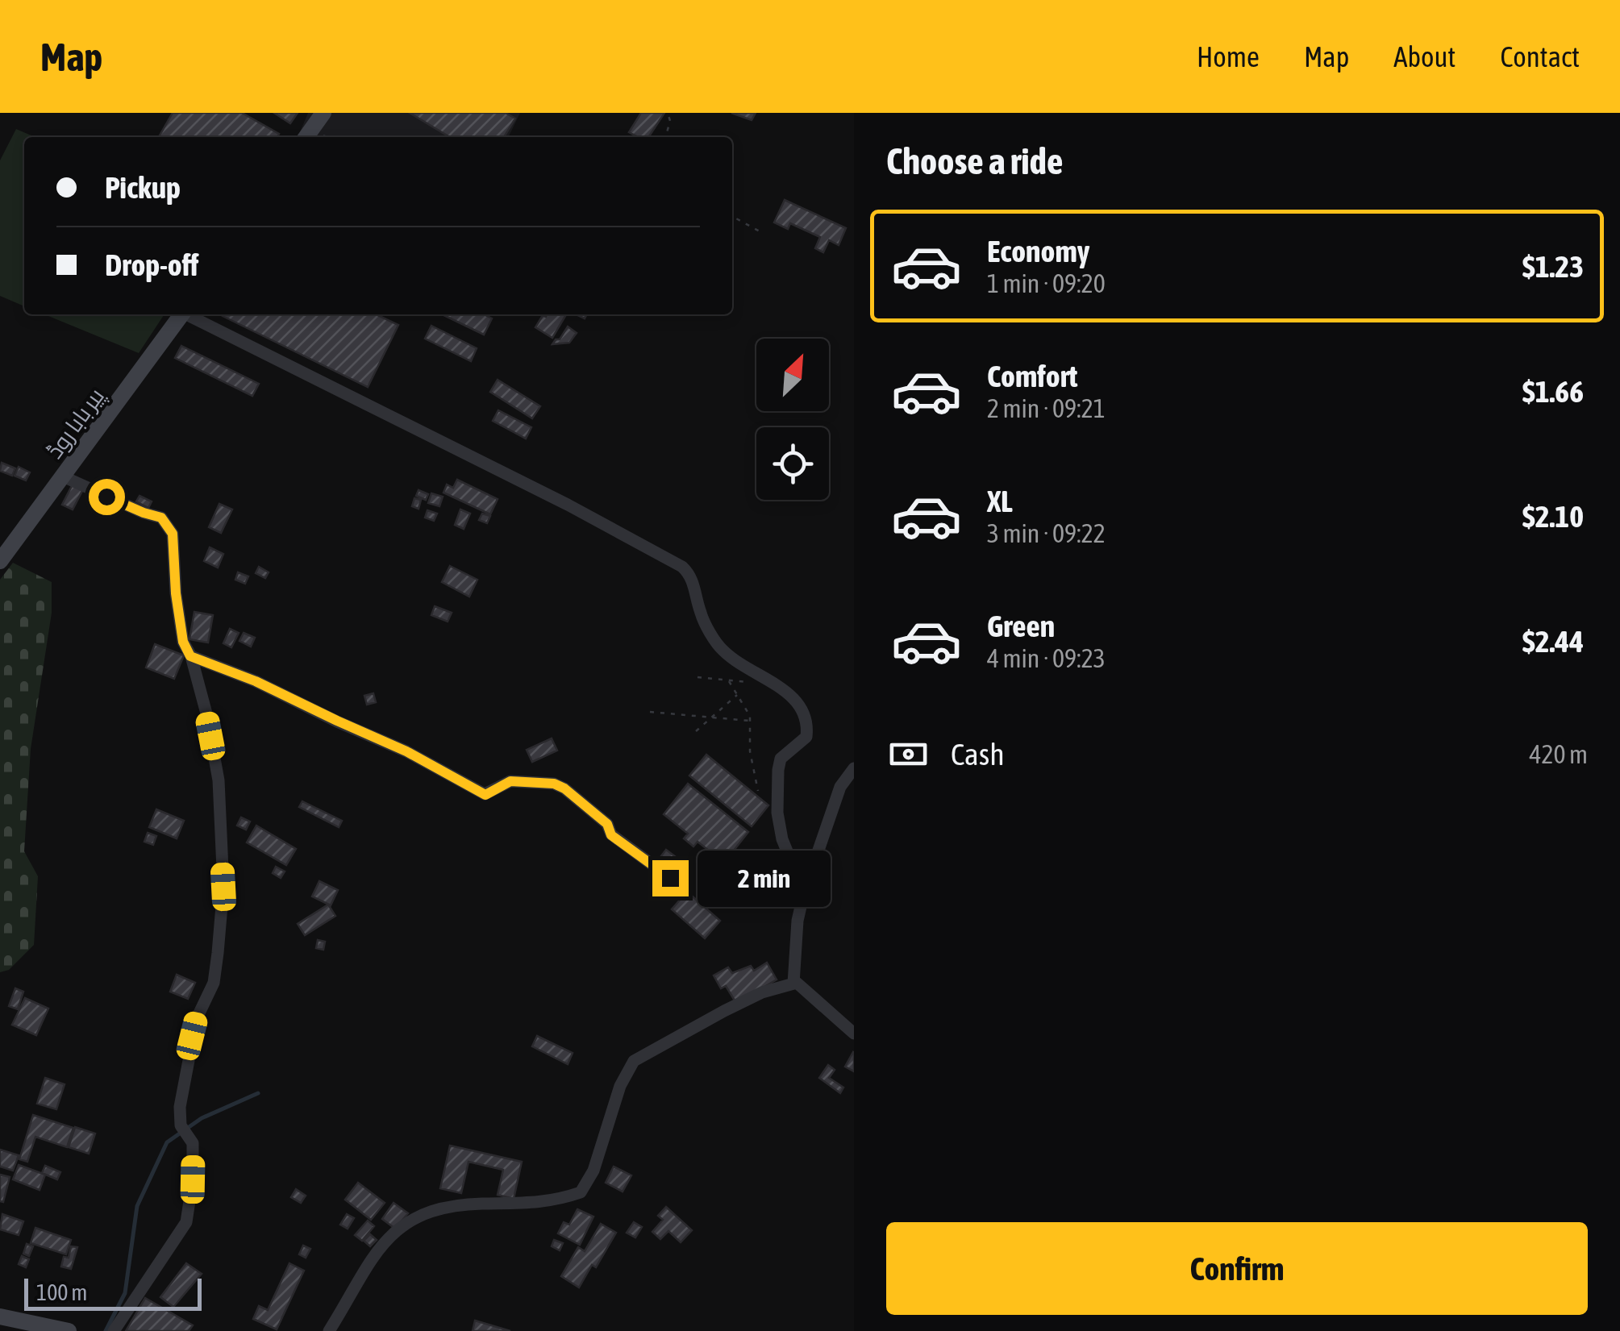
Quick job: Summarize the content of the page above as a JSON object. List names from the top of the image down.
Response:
{
  "streets": {
    "main road": ["پیر بابا روڈ"]
  },
  "scale_bar": "100 m",
  "north": "top right",
  "page": {
    "header": "Map",
    "nav": [
      "Home",
      "Map",
      "About",
      "Contact"
    ],
    "heading": "Choose a ride",
    "banner": ["Pickup", "Drop-off"],
    "list": [
      {
        "name": "Economy",
        "note": "1 min · 09:20",
        "value": "$1.23"
      },
      {
        "name": "Comfort",
        "note": "2 min · 09:21",
        "value": "$1.66"
      },
      {
        "name": "XL",
        "note": "3 min · 09:22",
        "value": "$2.10"
      },
      {
        "name": "Green",
        "note": "4 min · 09:23",
        "value": "$2.44"
      }
    ],
    "pay": ["Cash", "420 m"],
    "bubble": "2 min",
    "buttons": "Confirm",
    "scale": "100 m"
  }
}
